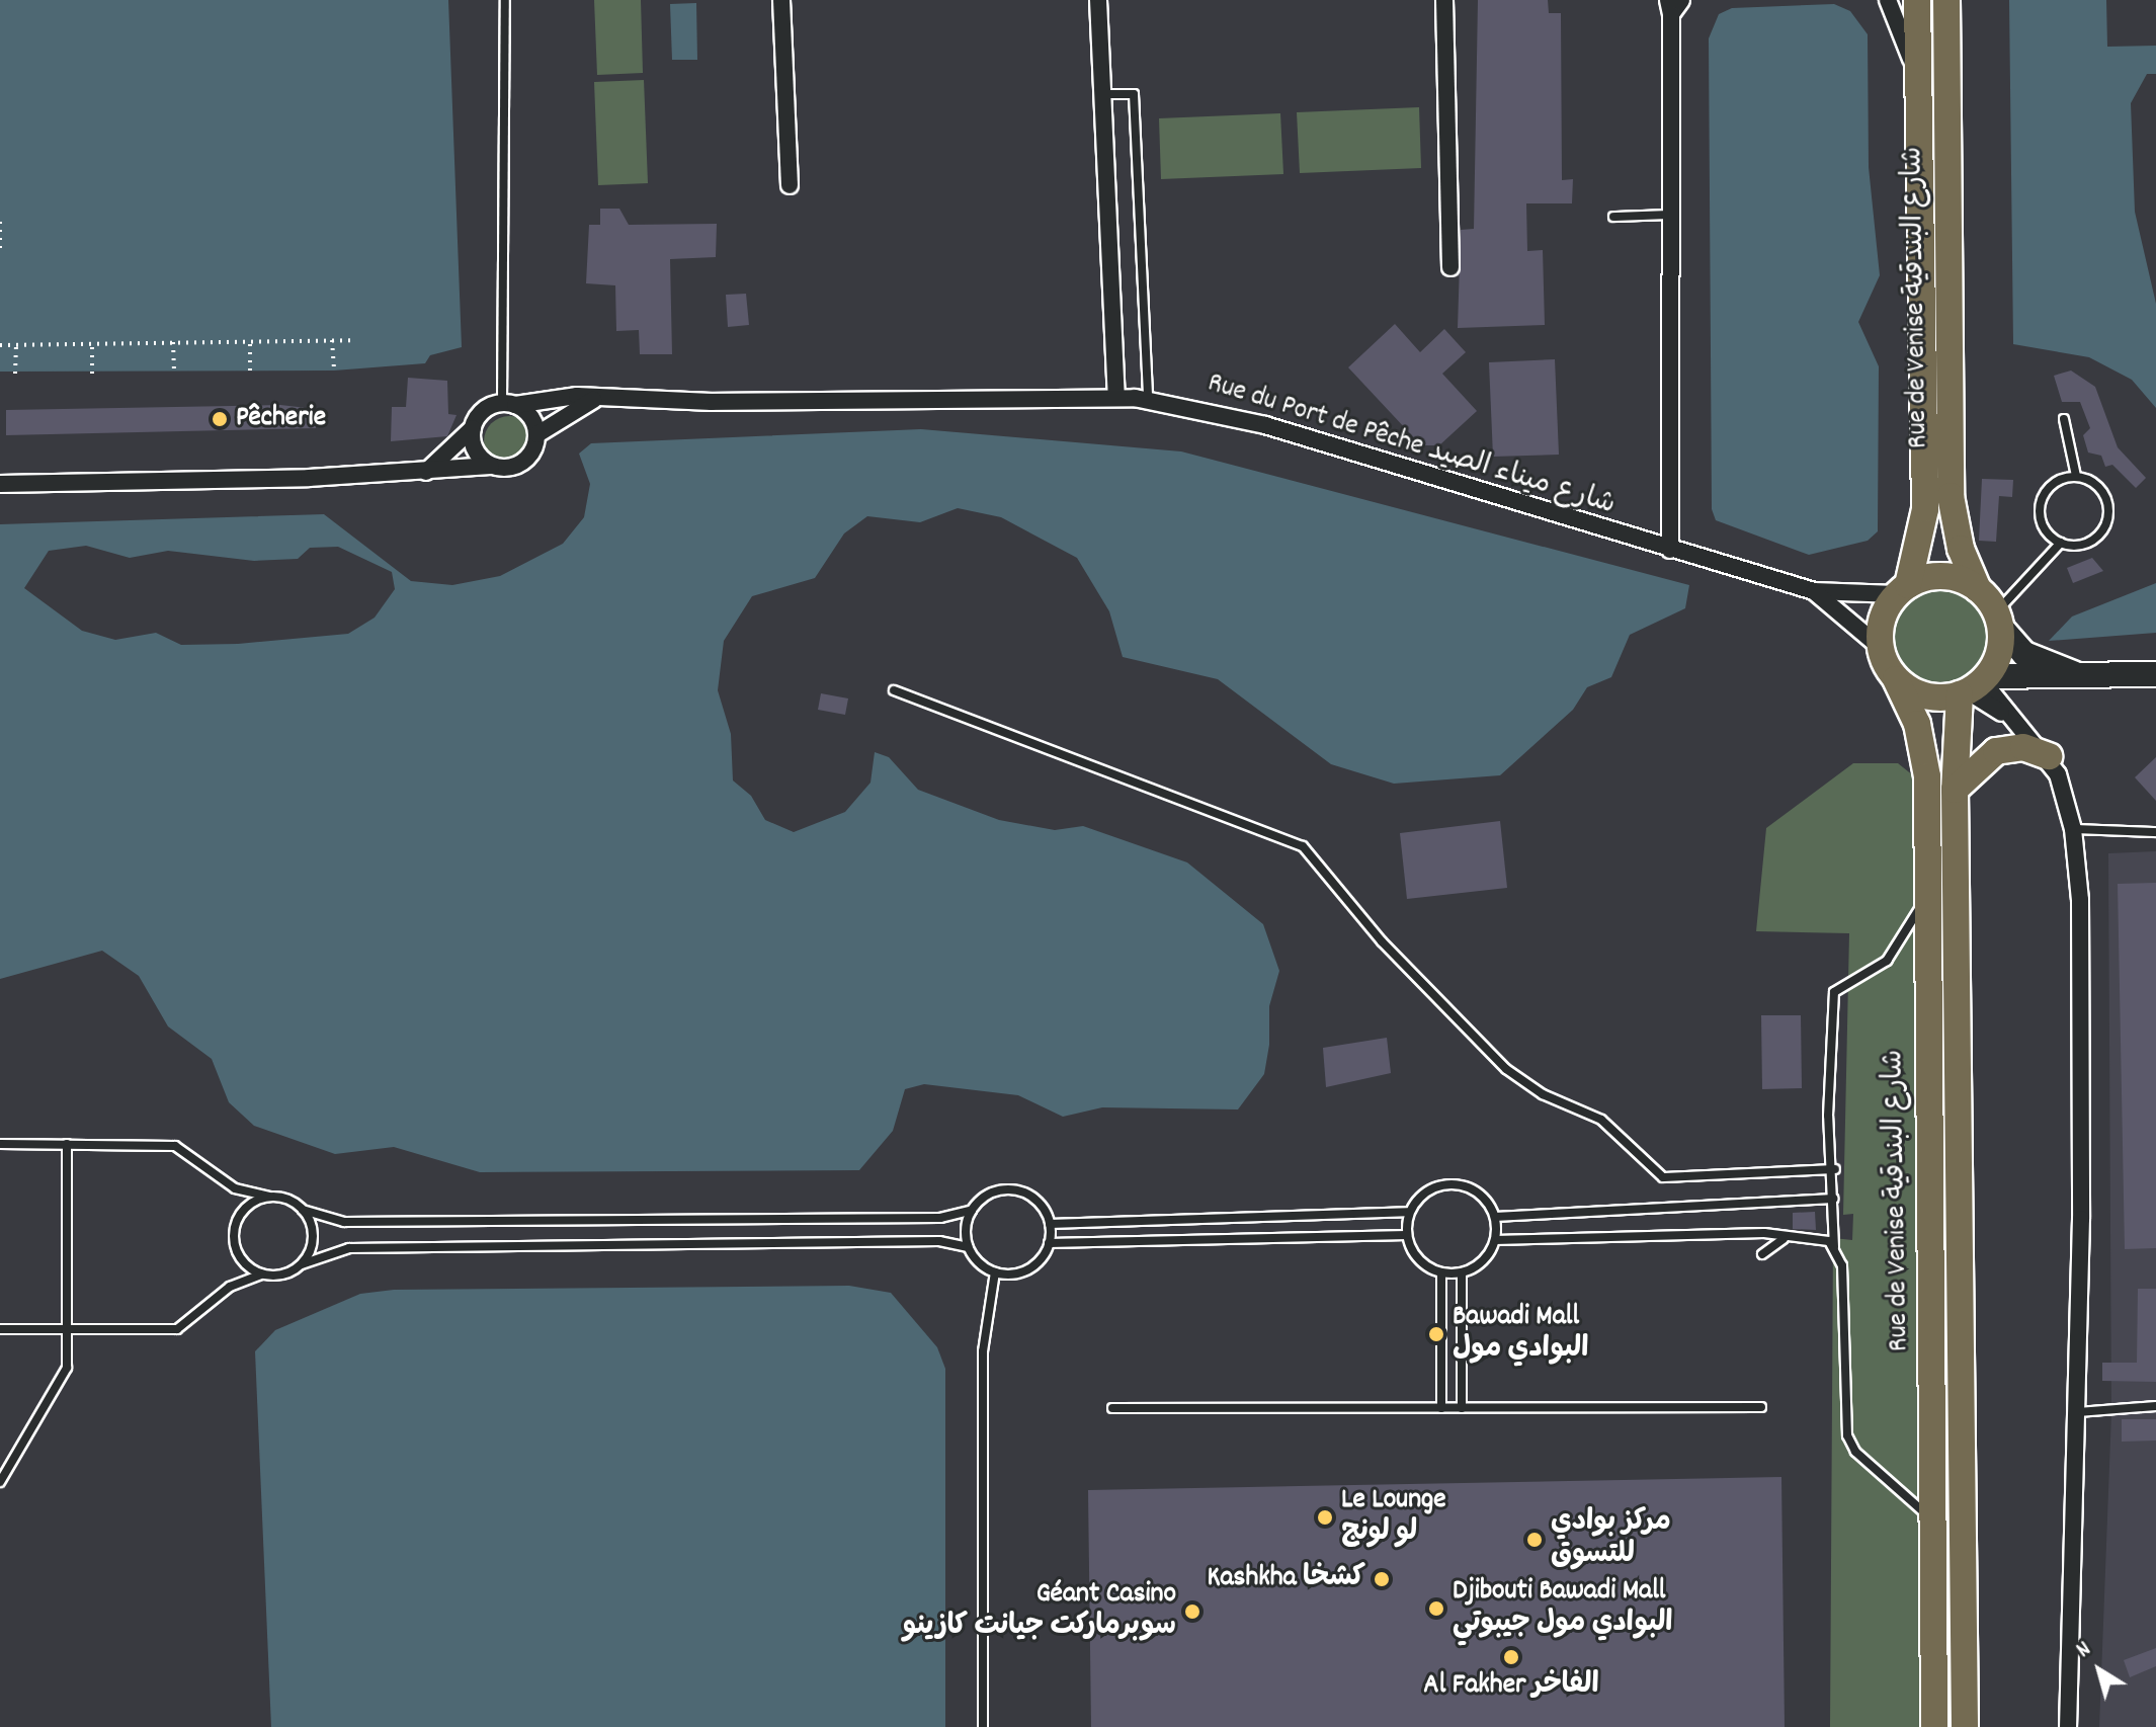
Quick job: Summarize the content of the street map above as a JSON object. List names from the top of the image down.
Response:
{
  "streets": {
    "main road": ["Rue de Venise شارع البندقية"],
    "street": ["Rue du Port de Pêche شارع ميناء الصيد"]
  },
  "crossings": [
    ["Rue de Venise شارع البندقية", "Rue du Port de Pêche شارع ميناء الصيد"]
  ],
  "places": [
    "Pêcherie",
    "Bawadi Mall البوادي مول",
    "Le Lounge لو لونج",
    "مركز بوادي للتسوق",
    "Kashkha كشخا",
    "Djibouti Bawadi Mall البوادي مول جيبوتي",
    "Géant Casino سوبرماركت جيانت كازينو",
    "Al Fakher الفاخر"
  ],
  "north": "top left"
}
